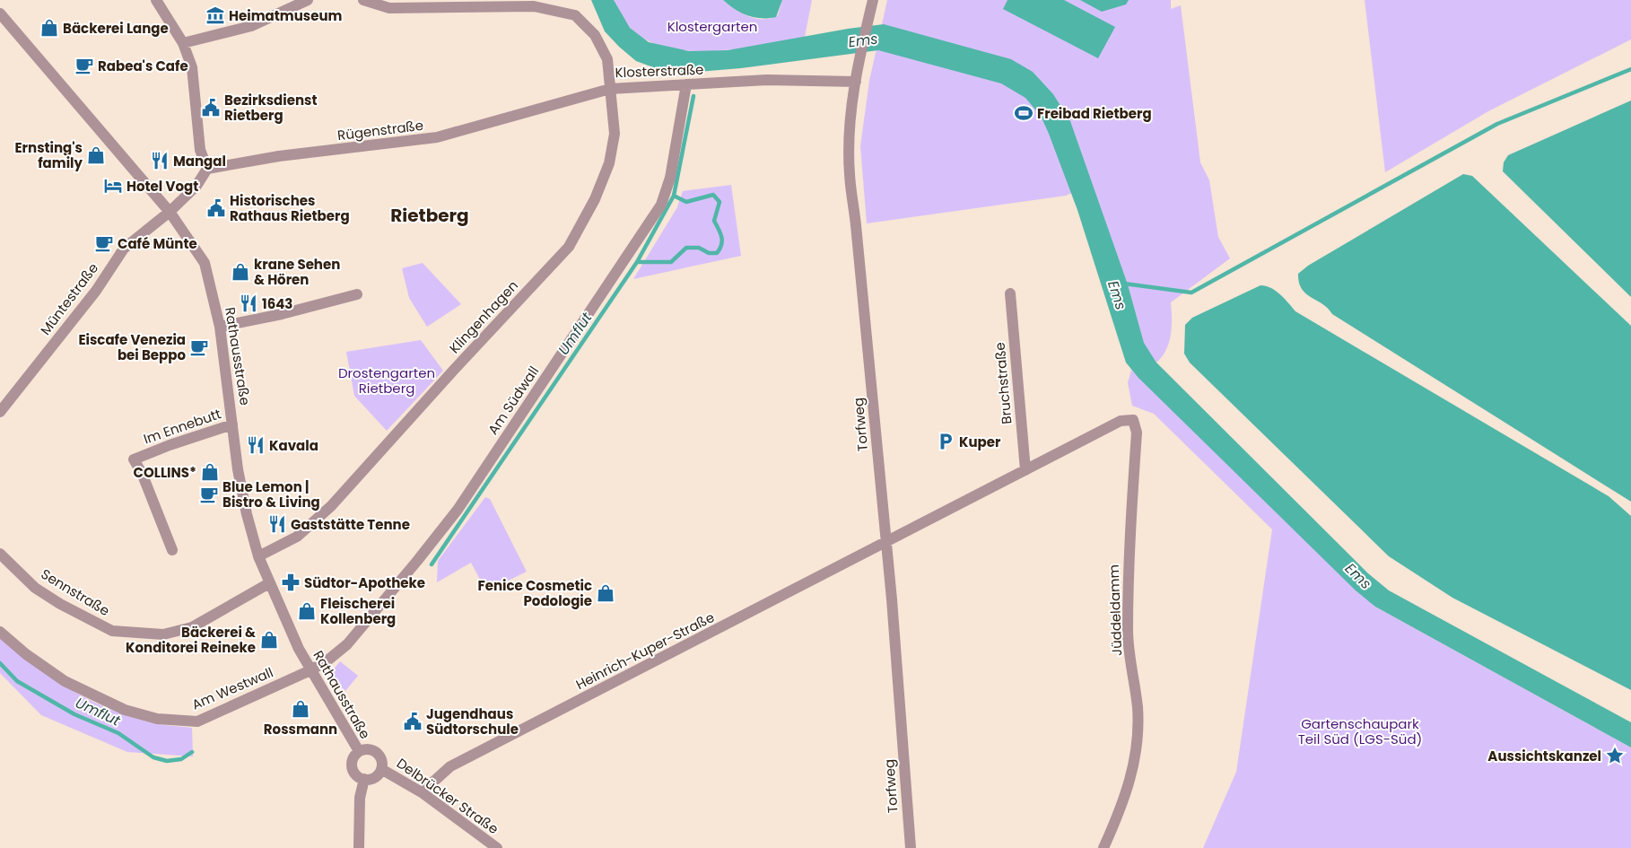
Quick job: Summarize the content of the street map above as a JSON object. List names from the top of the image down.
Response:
{
  "streets": {
    "street": [
      "Klosterstraße",
      "Rügenstraße",
      "Müntestraße",
      "Klingenhagen",
      "Rathausstraße",
      "Bruchstraße",
      "Am Südwall",
      "Torfweg",
      "Im Ennebutt",
      "Sennstraße",
      "Jüddeldamm",
      "Heinrich-Kuper-Straße",
      "Am Westwall",
      "Delbrücker Straße"
    ]
  },
  "crossings": [
    ["Klosterstraße", "Rügenstraße"],
    ["Klosterstraße", "Klingenhagen"],
    ["Klosterstraße", "Am Südwall"],
    ["Klosterstraße", "Torfweg"],
    ["Rügenstraße", "Klingenhagen"],
    ["Müntestraße", "Rathausstraße"],
    ["Klingenhagen", "Rathausstraße"],
    ["Rathausstraße", "Am Südwall"],
    ["Rathausstraße", "Im Ennebutt"],
    ["Rathausstraße", "Sennstraße"],
    ["Rathausstraße", "Am Westwall"],
    ["Rathausstraße", "Delbrücker Straße"],
    ["Bruchstraße", "Jüddeldamm"],
    ["Am Südwall", "Am Westwall"],
    ["Torfweg", "Heinrich-Kuper-Straße"],
    ["Heinrich-Kuper-Straße", "Delbrücker Straße"]
  ],
  "districts": ["Rietberg"],
  "water": ["Ems", "Umflut"],
  "parks": ["Klostergarten", "Drostengarten Rietberg", "Gartenschaupark Teil Süd (LGS-Süd)"],
  "places": {
    "museum": ["Heimatmuseum"],
    "shop": [
      "Bäckerei Lange",
      "Ernsting's family",
      "krane Sehen & Hören",
      "COLLINS*",
      "Fenice Cosmetic Podologie",
      "Fleischerei Kollenberg",
      "Bäckerei & Konditorei Reineke",
      "Rossmann"
    ],
    "cafe": [
      "Rabea's Cafe",
      "Café Münte",
      "Eiscafe Venezia bei Beppo",
      "Blue Lemon | Bistro & Living"
    ],
    "public building": ["Bezirksdienst Rietberg", "Historisches Rathaus Rietberg", "Jugendhaus Südtorschule"],
    "sports": ["Freibad Rietberg"],
    "restaurant": [
      "Mangal",
      "1643",
      "Kavala",
      "Gaststätte Tenne"
    ],
    "hotel": ["Hotel Vogt"],
    "parking": ["Kuper"],
    "pharmacy": ["Südtor-Apotheke"],
    "place": ["Aussichtskanzel"]
  }
}
